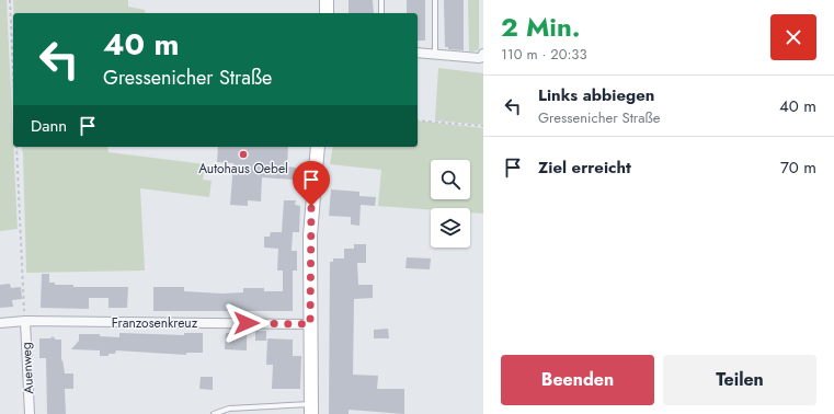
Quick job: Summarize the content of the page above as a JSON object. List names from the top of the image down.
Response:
{
  "streets": {
    "street": ["Franzosenkreuz", "Auenweg"]
  },
  "crossings": [
    ["Franzosenkreuz", "Auenweg"]
  ],
  "places": ["Autohaus Oebel"],
  "page": {
    "heading": ["2 Min.", "110 m · 20:33"],
    "turn": ["40 m", "Gressenicher Straße"],
    "list": [
      {
        "name": "Links abbiegen",
        "note": "Gressenicher Straße",
        "value": "40 m"
      },
      {
        "name": "Ziel erreicht",
        "value": "70 m"
      }
    ],
    "then": "Dann",
    "buttons": ["Beenden", "Teilen"]
  }
}
